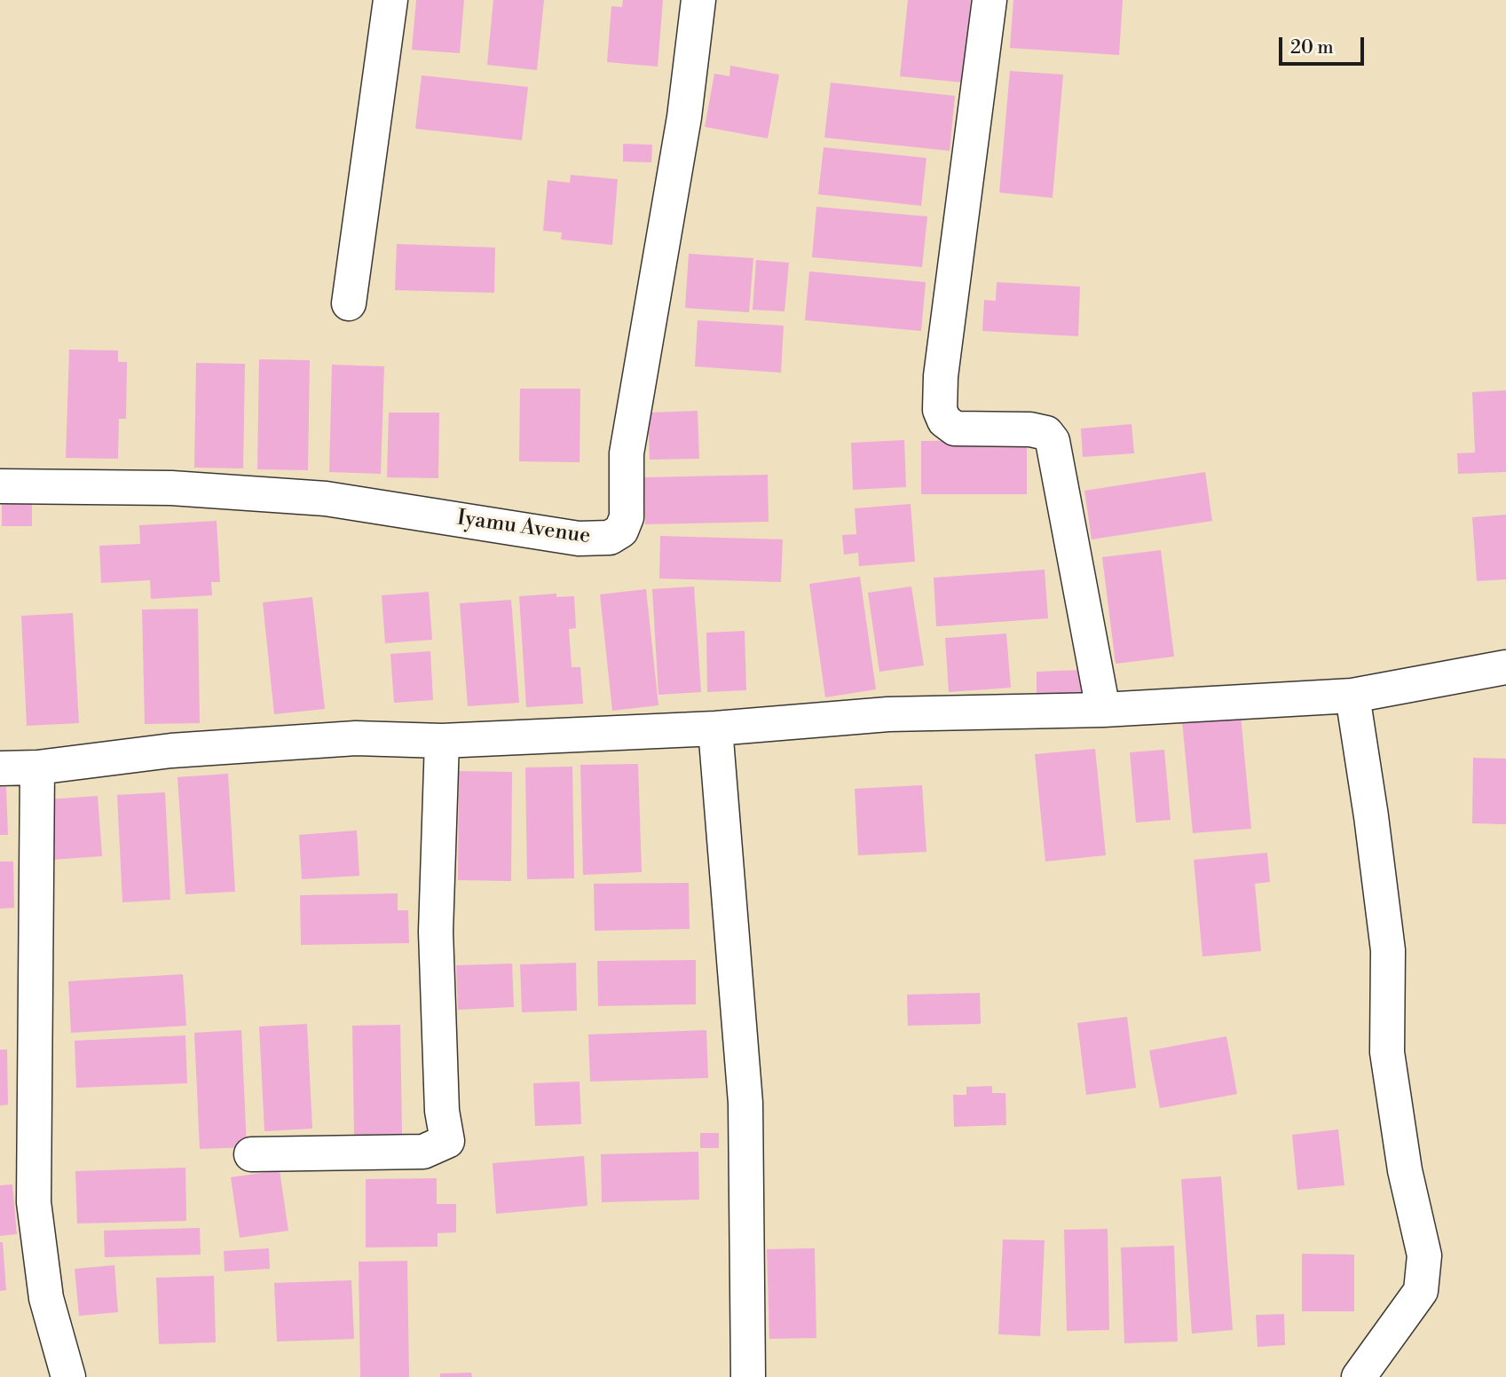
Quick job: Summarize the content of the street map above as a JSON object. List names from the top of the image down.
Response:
{
  "streets": {
    "street": ["Iyamu Avenue"]
  },
  "scale_bar": "20 m"
}
